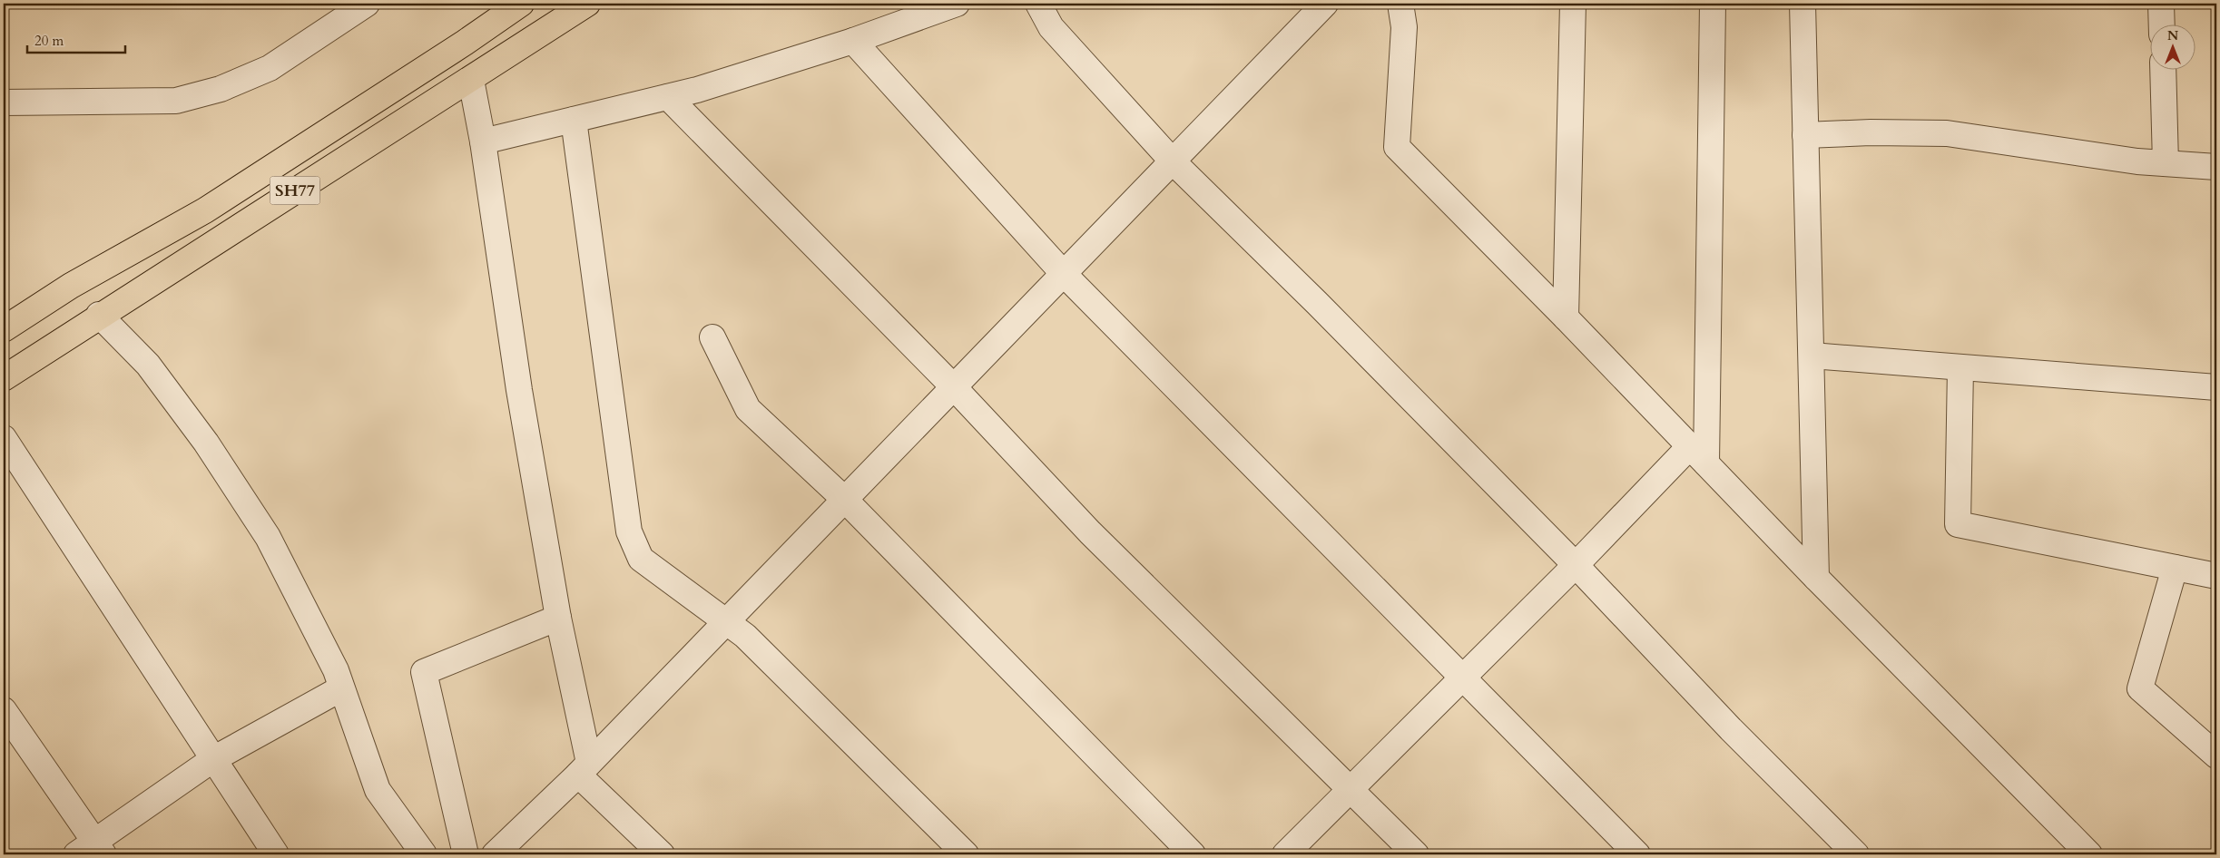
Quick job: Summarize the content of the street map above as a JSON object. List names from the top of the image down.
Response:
{
  "streets": {
    "main road": ["SH77"]
  },
  "scale_bar": "20 m",
  "north": "top"
}
